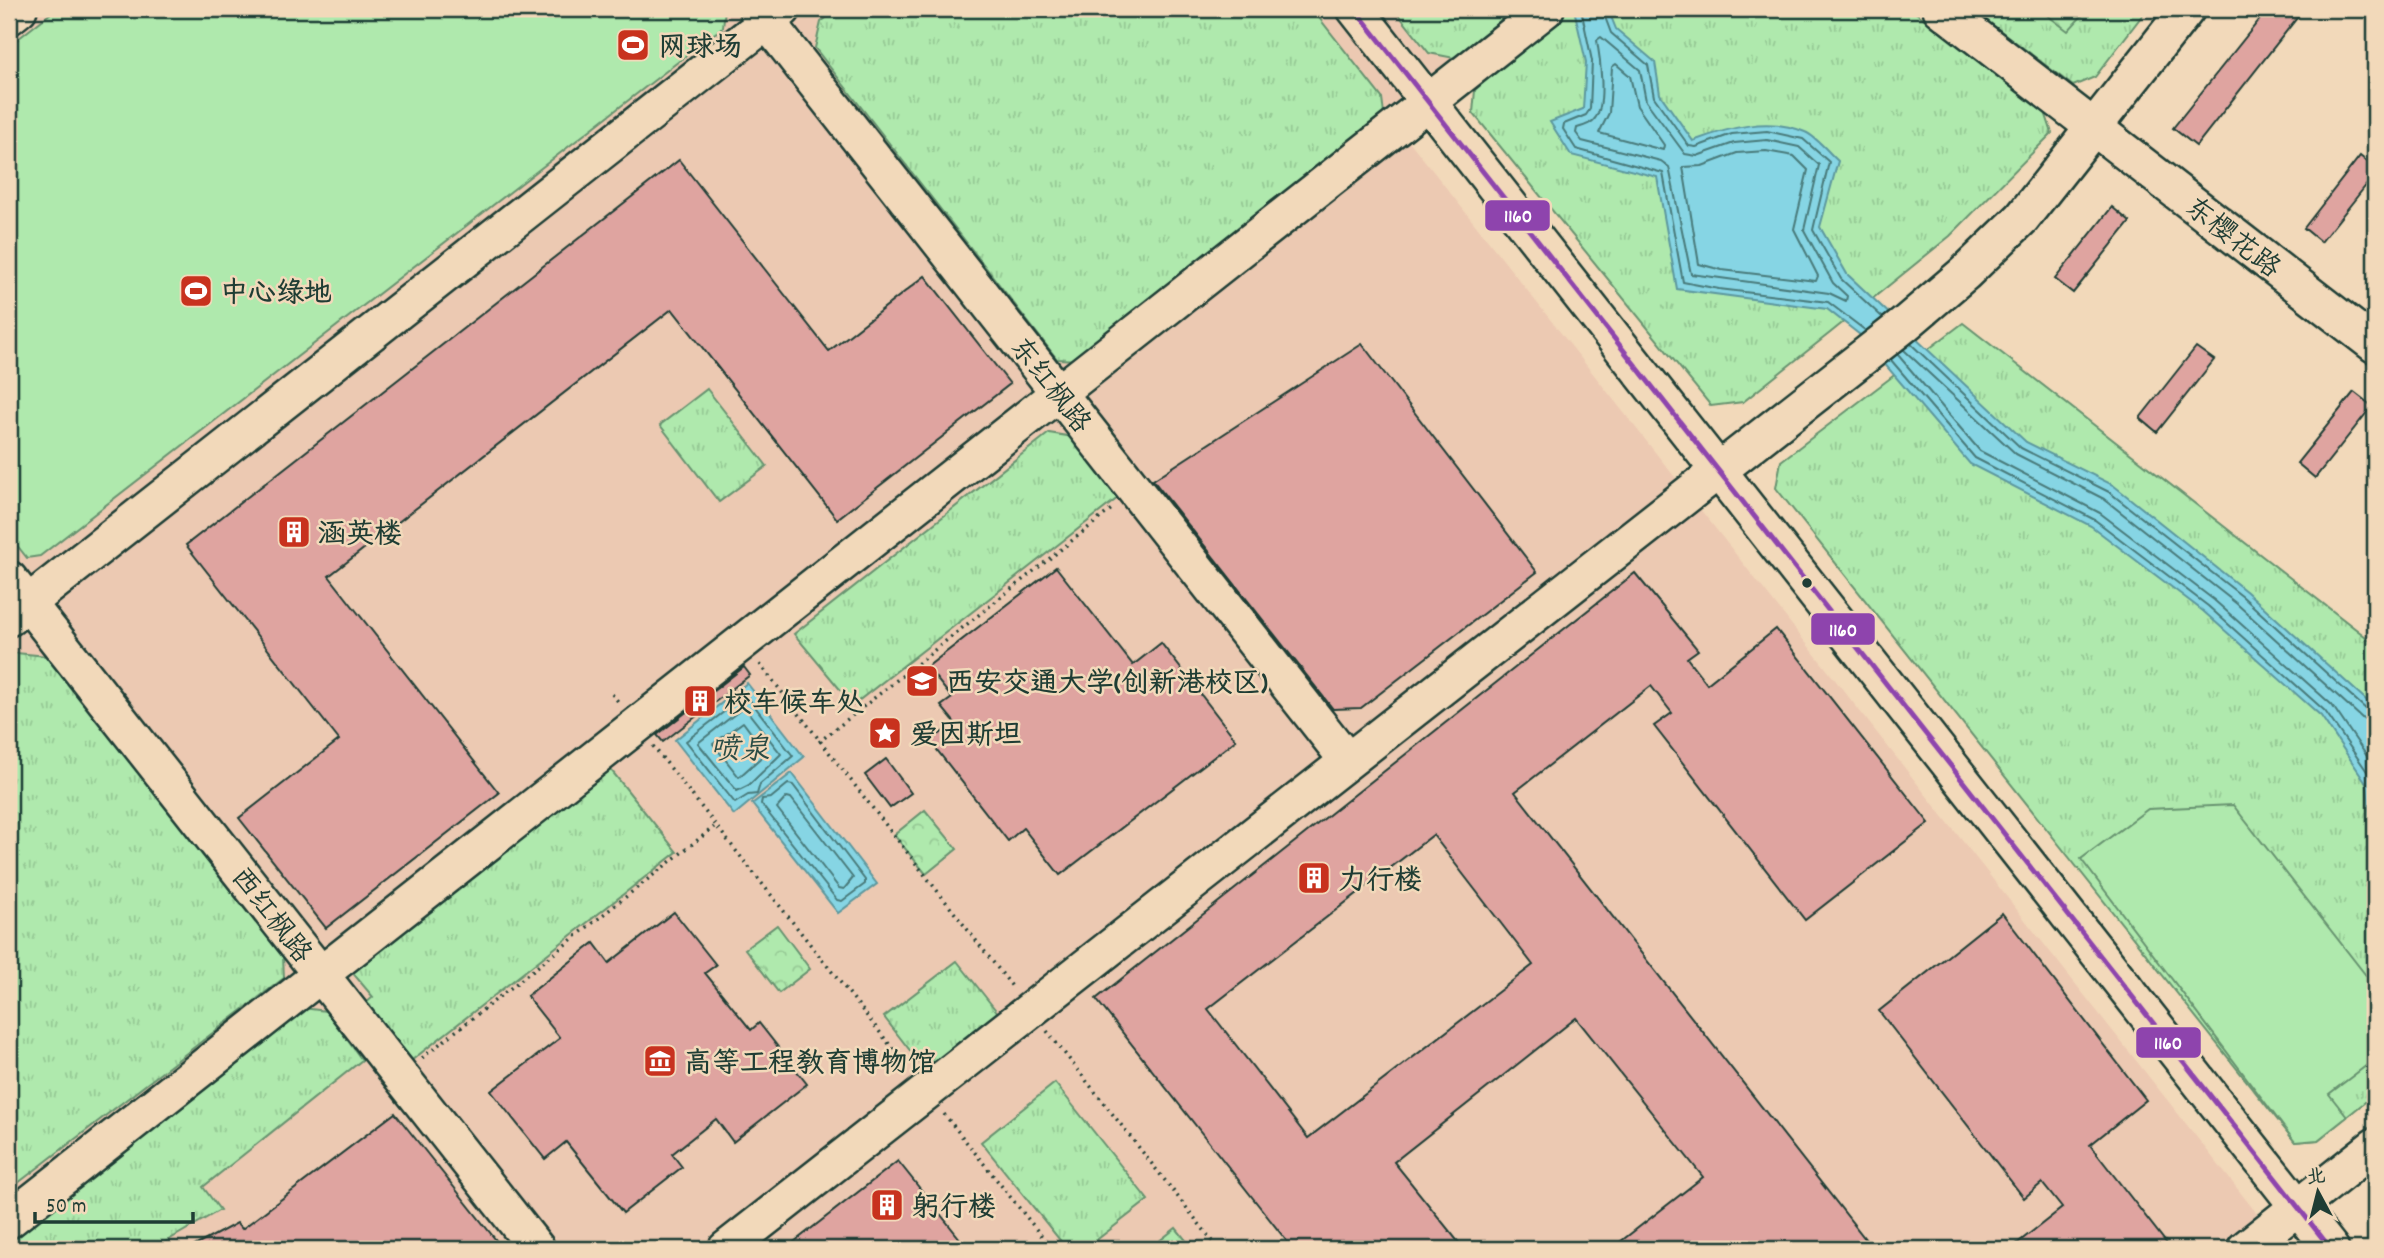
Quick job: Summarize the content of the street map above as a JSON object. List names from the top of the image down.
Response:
{
  "streets": {
    "street": ["东樱花路", "东红枫路", "西红枫路"]
  },
  "water": ["喷泉"],
  "places": {
    "sports": ["网球场", "中心绿地"],
    "building": [
      "涵英楼",
      "校车候车处",
      "力行楼",
      "躬行楼"
    ],
    "school or university": ["西安交通大学(创新港校区)"],
    "place": ["爱因斯坦"],
    "museum": ["高等工程教育博物馆"]
  },
  "lines": ["transit line 1160"],
  "scale_bar": "50 m",
  "north": "top"
}
